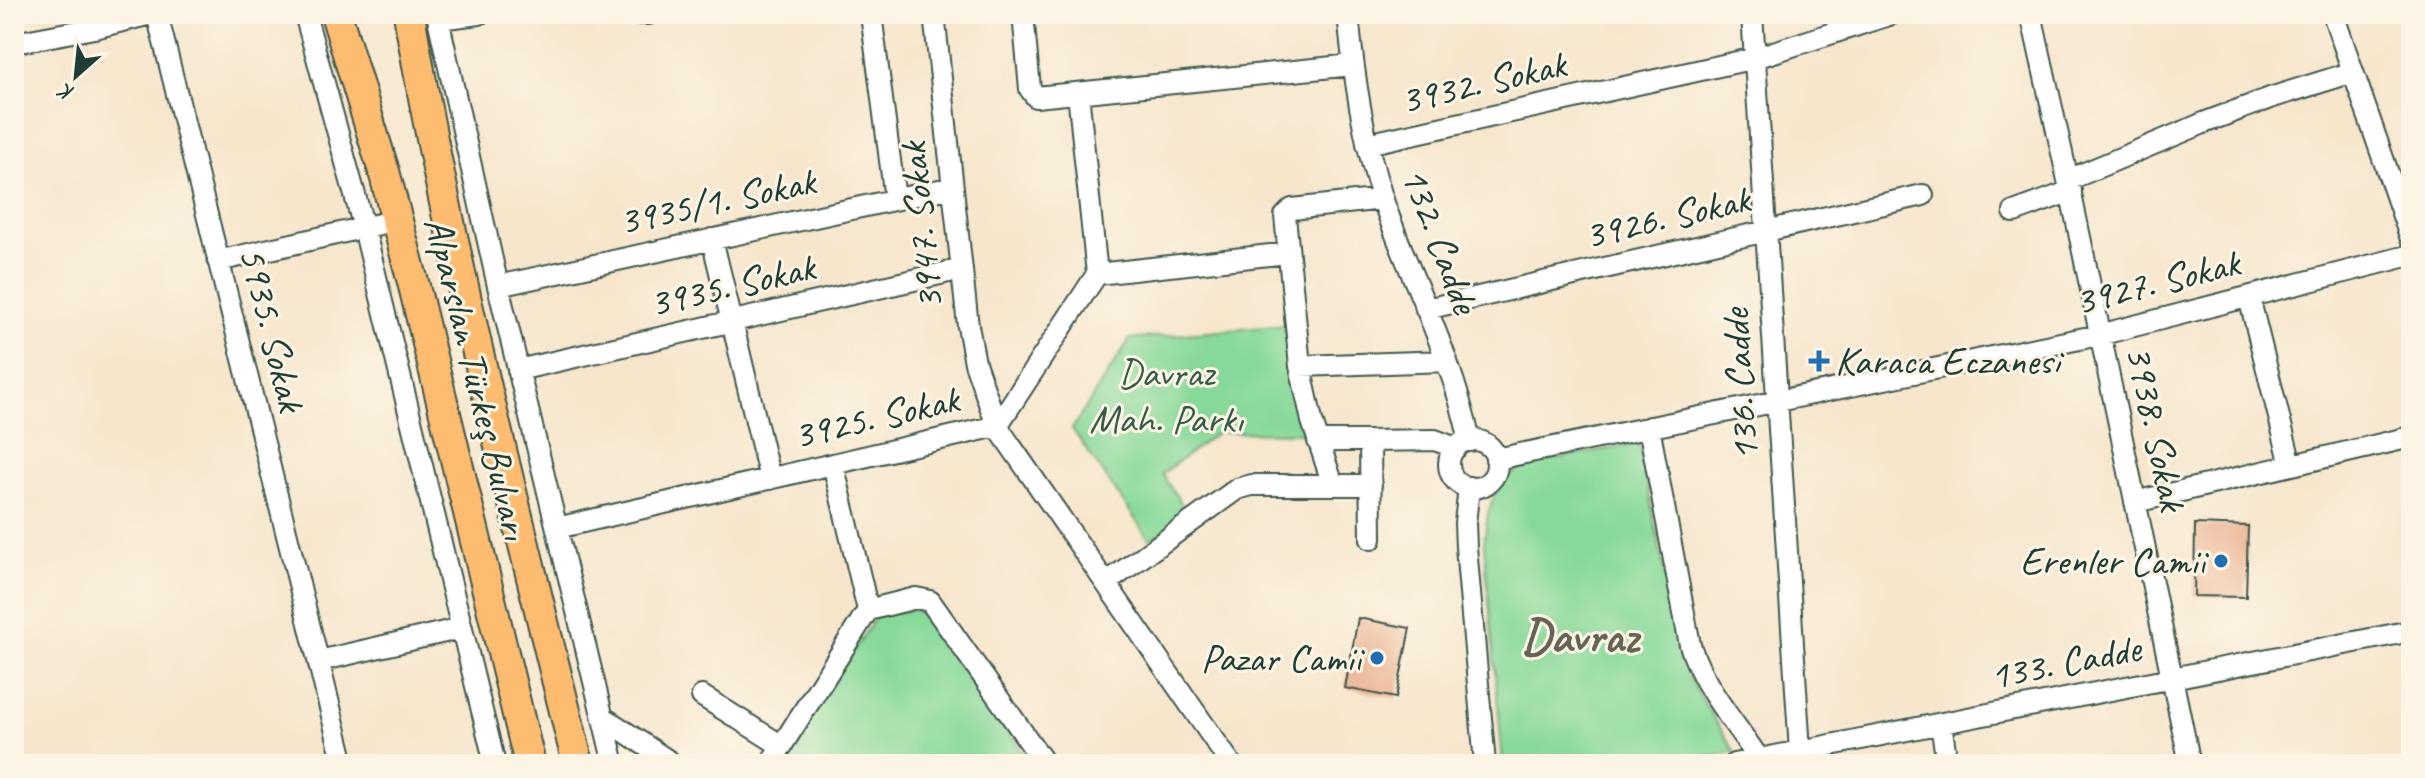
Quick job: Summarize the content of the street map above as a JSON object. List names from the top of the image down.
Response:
{
  "streets": {
    "highway": ["Alparslan Türkeş Bulvarı"],
    "street": [
      "3932. Sokak",
      "3935/1. Sokak",
      "3926. Sokak",
      "3947. Sokak",
      "132. Cadde",
      "3927. Sokak",
      "3935. Sokak",
      "5935. Sokak",
      "136. Cadde",
      "3925. Sokak",
      "3938. Sokak",
      "133. Cadde"
    ]
  },
  "crossings": [
    ["3932. Sokak", "132. Cadde"],
    ["3932. Sokak", "136. Cadde"],
    ["3935/1. Sokak", "3947. Sokak"],
    ["3926. Sokak", "132. Cadde"],
    ["3926. Sokak", "136. Cadde"],
    ["3947. Sokak", "3935. Sokak"],
    ["3947. Sokak", "3925. Sokak"],
    ["132. Cadde", "3927. Sokak"],
    ["3927. Sokak", "136. Cadde"],
    ["3927. Sokak", "3938. Sokak"],
    ["136. Cadde", "133. Cadde"],
    ["3938. Sokak", "133. Cadde"]
  ],
  "districts": ["Davraz"],
  "parks": ["Davraz Mah. Parkı"],
  "places": {
    "health": ["Karaca Eczanesi"],
    "other": ["Erenler Camii", "Pazar Camii"]
  },
  "north": "bottom left"
}
